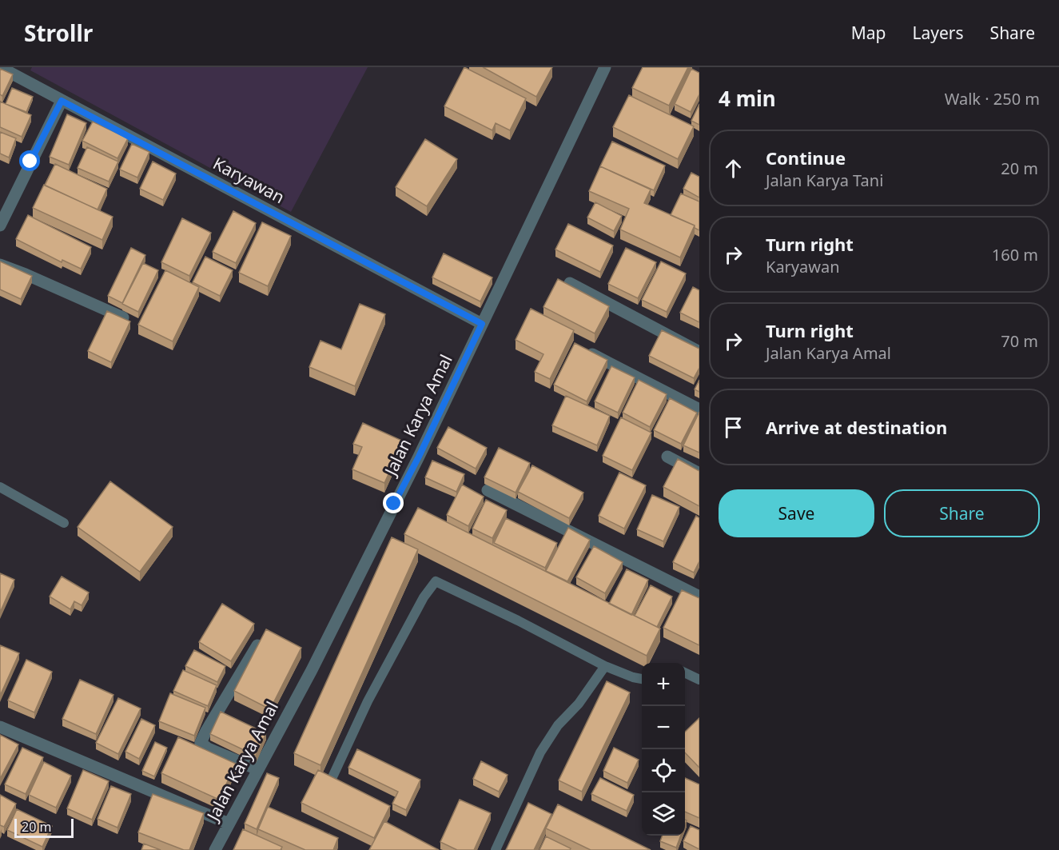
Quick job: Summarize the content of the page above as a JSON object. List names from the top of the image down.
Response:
{
  "streets": {
    "street": ["Karyawan", "Jalan Karya Amal"]
  },
  "crossings": [
    ["Karyawan", "Jalan Karya Amal"]
  ],
  "scale_bar": "20 m",
  "page": {
    "header": "Strollr",
    "nav": ["Map", "Layers", "Share"],
    "heading": ["4 min", "Walk · 250 m"],
    "list": [
      ["Continue", "Jalan Karya Tani", "20 m"],
      ["Turn right", "Karyawan", "160 m"],
      ["Turn right", "Jalan Karya Amal", "70 m"],
      "Arrive at destination"
    ],
    "buttons": ["Save", "Share"],
    "map_buttons": ["+", "−"],
    "scale": "20 m"
  }
}
